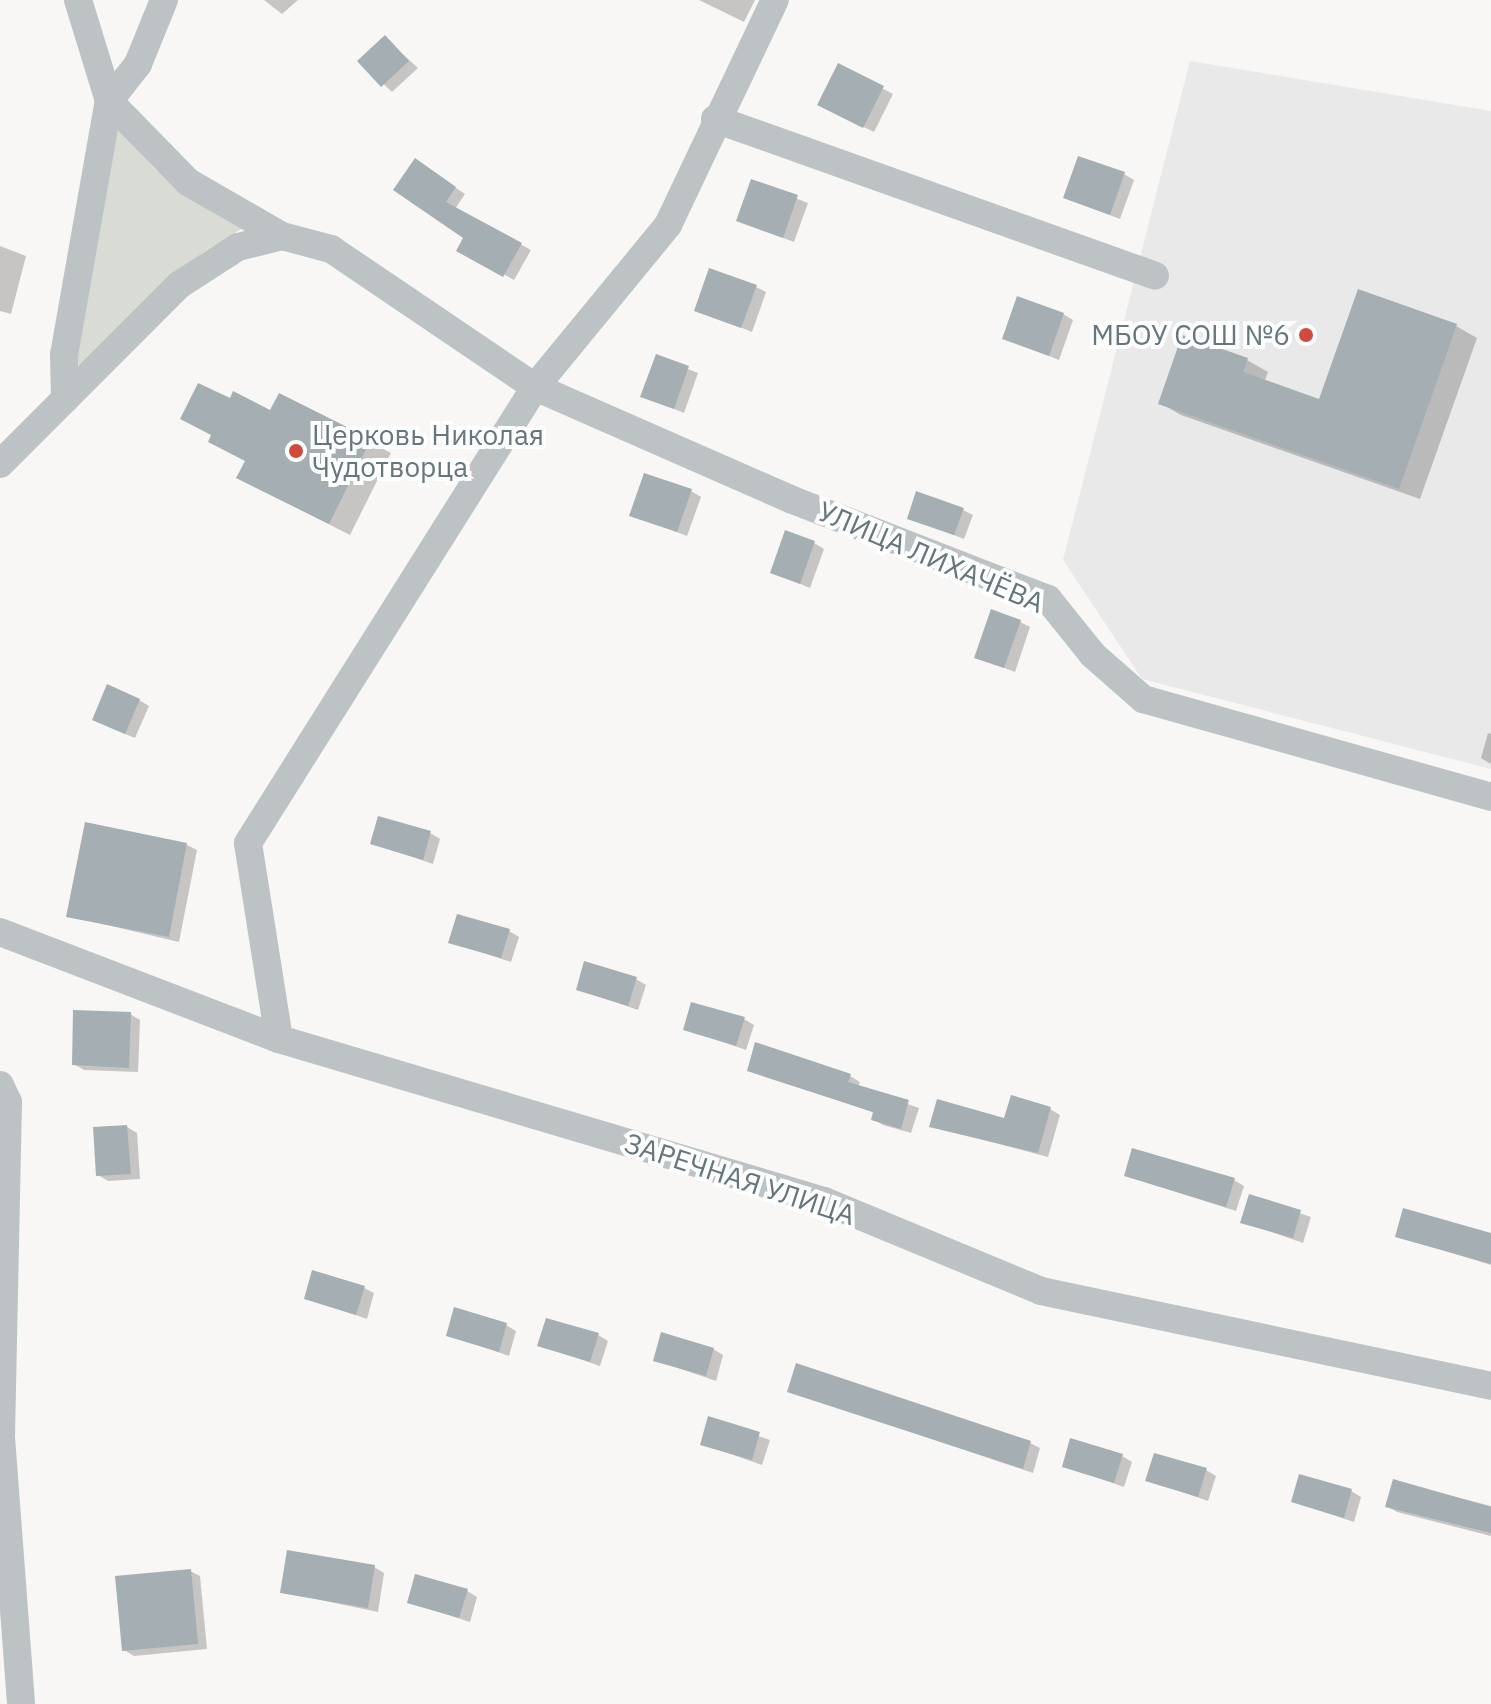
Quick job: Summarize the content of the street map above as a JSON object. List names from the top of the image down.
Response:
{
  "streets": {
    "street": ["УЛИЦА ЛИХАЧЁВА", "ЗАРЕЧНАЯ УЛИЦА"]
  },
  "places": ["МБОУ СОШ №6", "Церковь Николая Чудотворца"]
}
